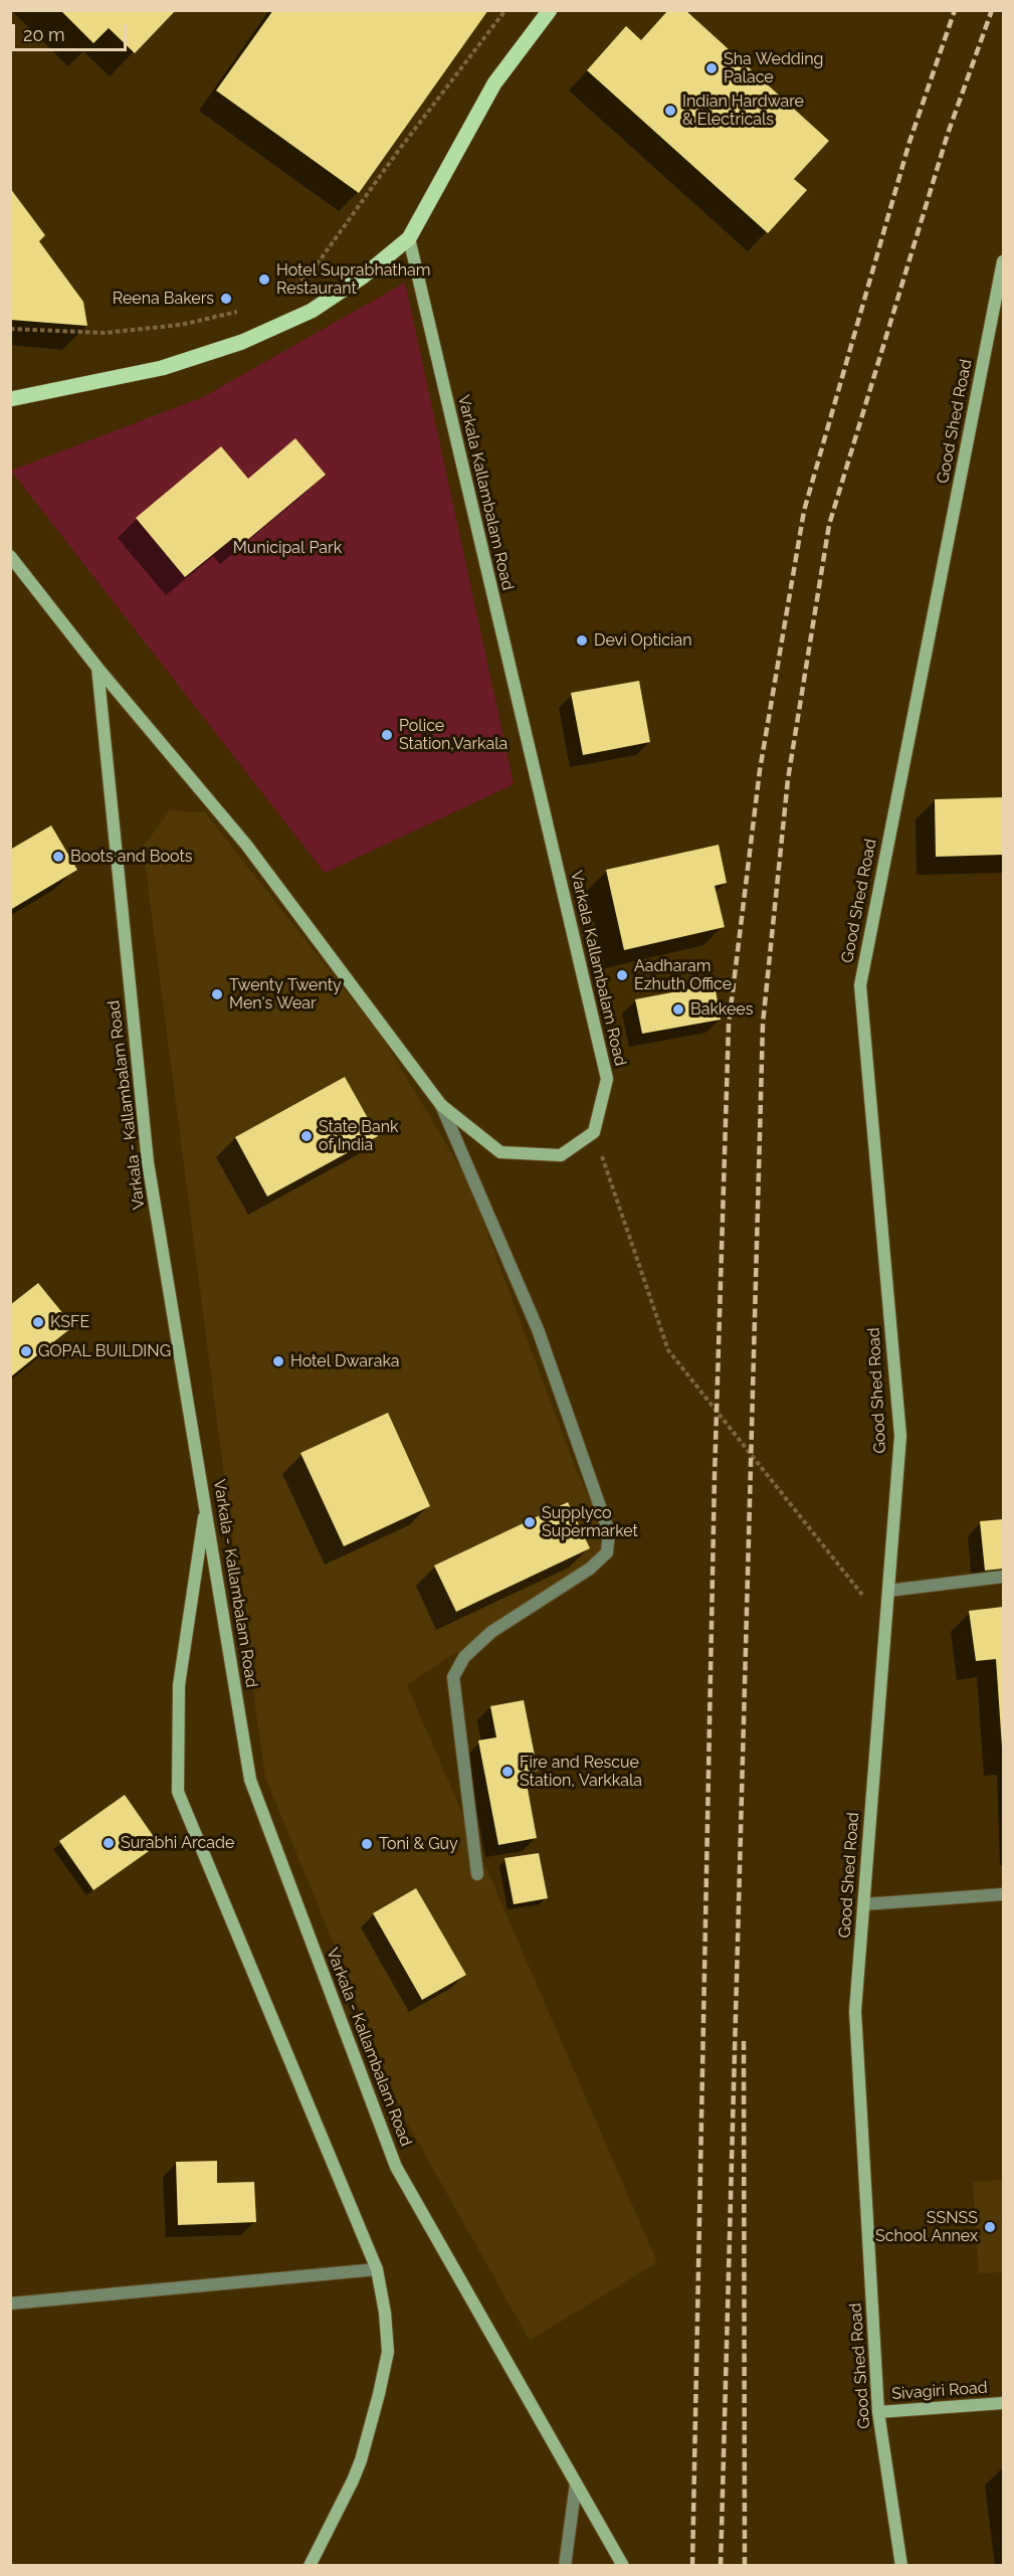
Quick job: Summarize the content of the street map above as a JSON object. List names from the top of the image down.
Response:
{
  "streets": {
    "main road": [
      "Good Shed Road",
      "Varkala Kallambalam Road",
      "Varkala - Kallambalam Road",
      "Sivagiri Road"
    ]
  },
  "crossings": [
    ["Good Shed Road", "Sivagiri Road"]
  ],
  "parks": ["Municipal Park"],
  "places": [
    "Sha Wedding Palace",
    "Indian Hardware & Electricals",
    "Hotel Suprabhatham Restaurant",
    "Reena Bakers",
    "Devi Optician",
    "Police Station,Varkala",
    "Boots and Boots",
    "Aadharam Ezhuth Office",
    "Twenty Twenty Men's Wear",
    "Bakkees",
    "State Bank of India",
    "KSFE",
    "GOPAL BUILDING",
    "Hotel Dwaraka",
    "Supplyco Supermarket",
    "Fire and Rescue Station, Varkkala",
    "Surabhi Arcade",
    "Toni & Guy",
    "SSNSS School Annex"
  ],
  "scale_bar": "20 m"
}
